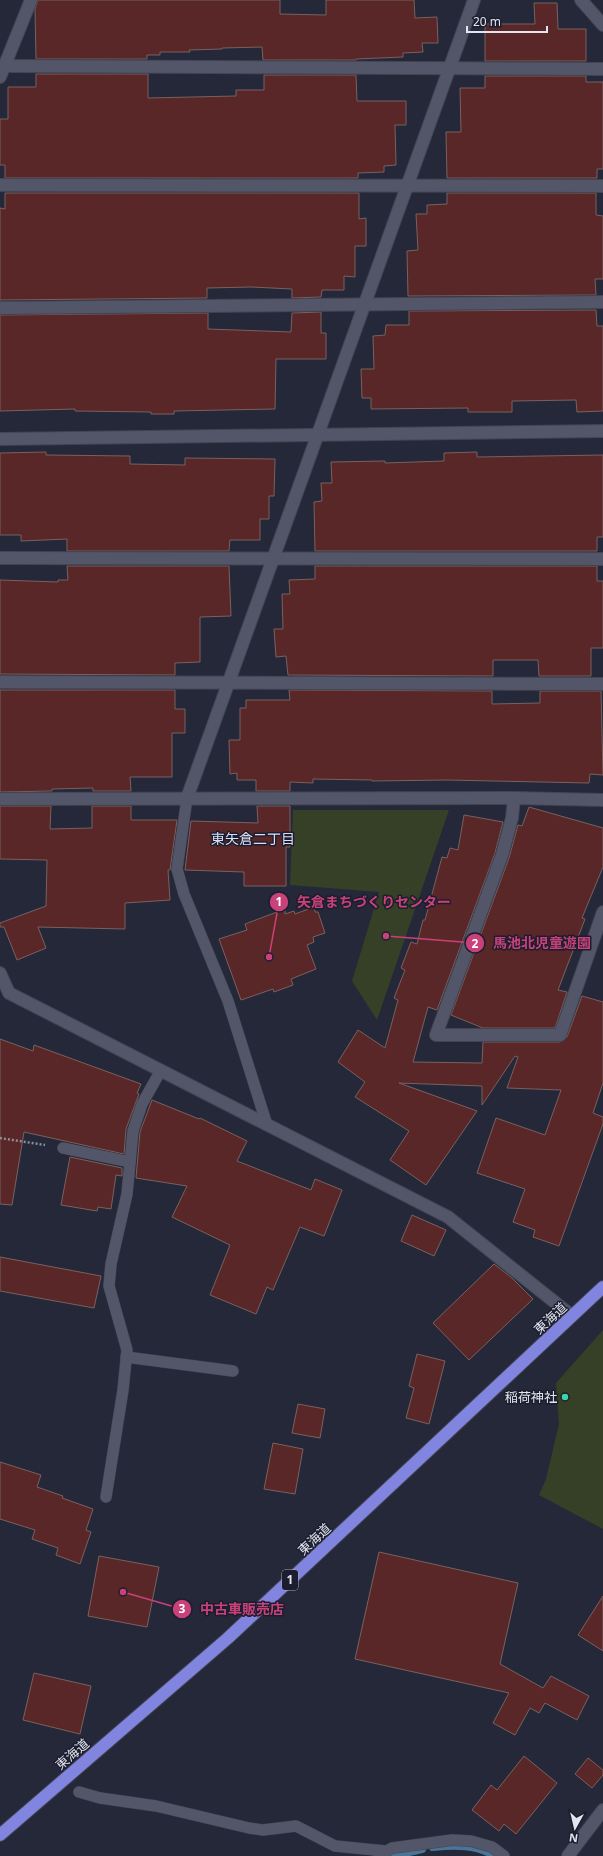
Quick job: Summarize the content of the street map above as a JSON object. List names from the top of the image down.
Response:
{
  "streets": {
    "highway": ["東海道", "1"]
  },
  "districts": ["東矢倉二丁目"],
  "places": [
    "馬池北児童遊園",
    "矢倉まちづくりセンター",
    "稲荷神社",
    "中古車販売店"
  ],
  "scale_bar": "20 m",
  "north": "bottom"
}
